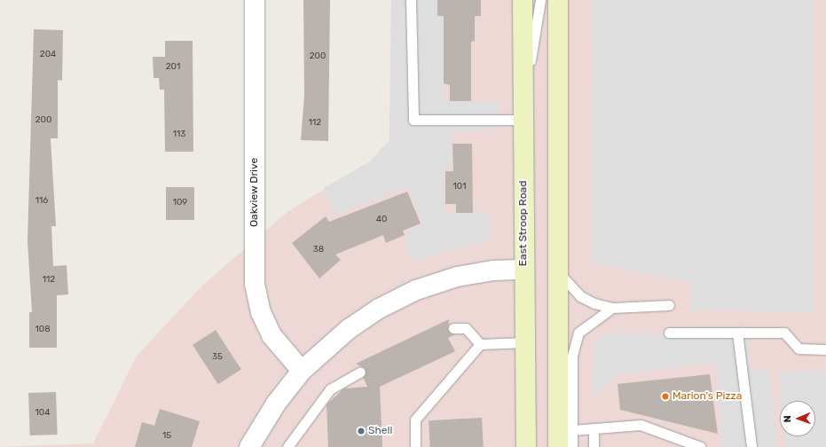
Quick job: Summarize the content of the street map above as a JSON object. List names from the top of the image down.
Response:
{
  "streets": {
    "main road": ["East Stroop Road"],
    "street": ["Oakview Drive"]
  },
  "places": ["Marion's Pizza", "Shell"],
  "house_numbers": [
    "204",
    "200",
    "201",
    "200",
    "112",
    "113",
    "101",
    "116",
    "109",
    "40",
    "38",
    "112",
    "108",
    "35",
    "104",
    "15"
  ],
  "north": "left"
}
